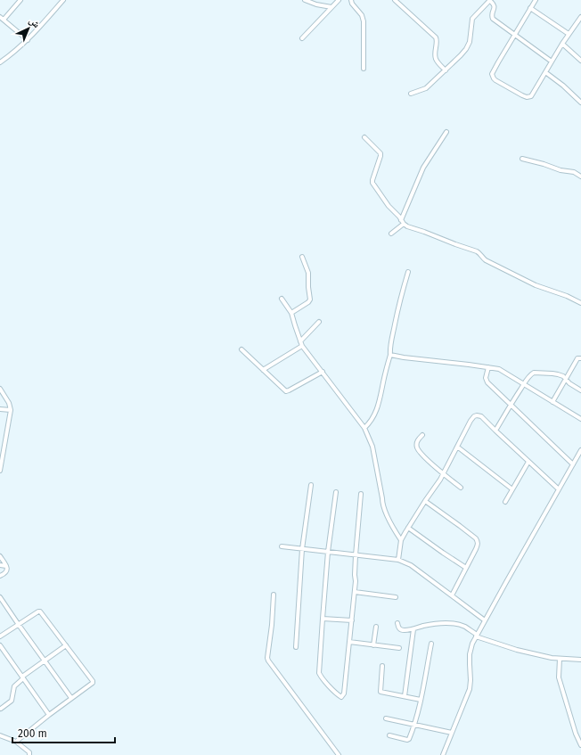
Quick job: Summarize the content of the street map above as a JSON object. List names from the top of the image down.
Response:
{
  "scale_bar": "200 m",
  "north": "top right"
}
